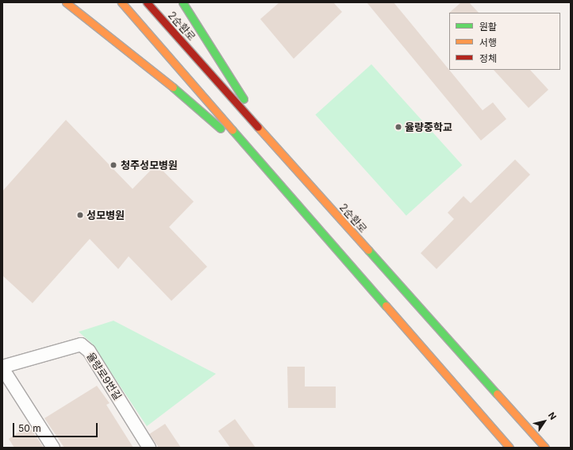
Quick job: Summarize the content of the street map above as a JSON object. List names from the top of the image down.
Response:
{
  "streets": {
    "street": ["2순환로", "율량로9번길"]
  },
  "places": ["율량중학교", "청주성모병원", "성모병원"],
  "legend": ["원활", "서행", "정체"],
  "scale_bar": "50 m",
  "north": "top right"
}
